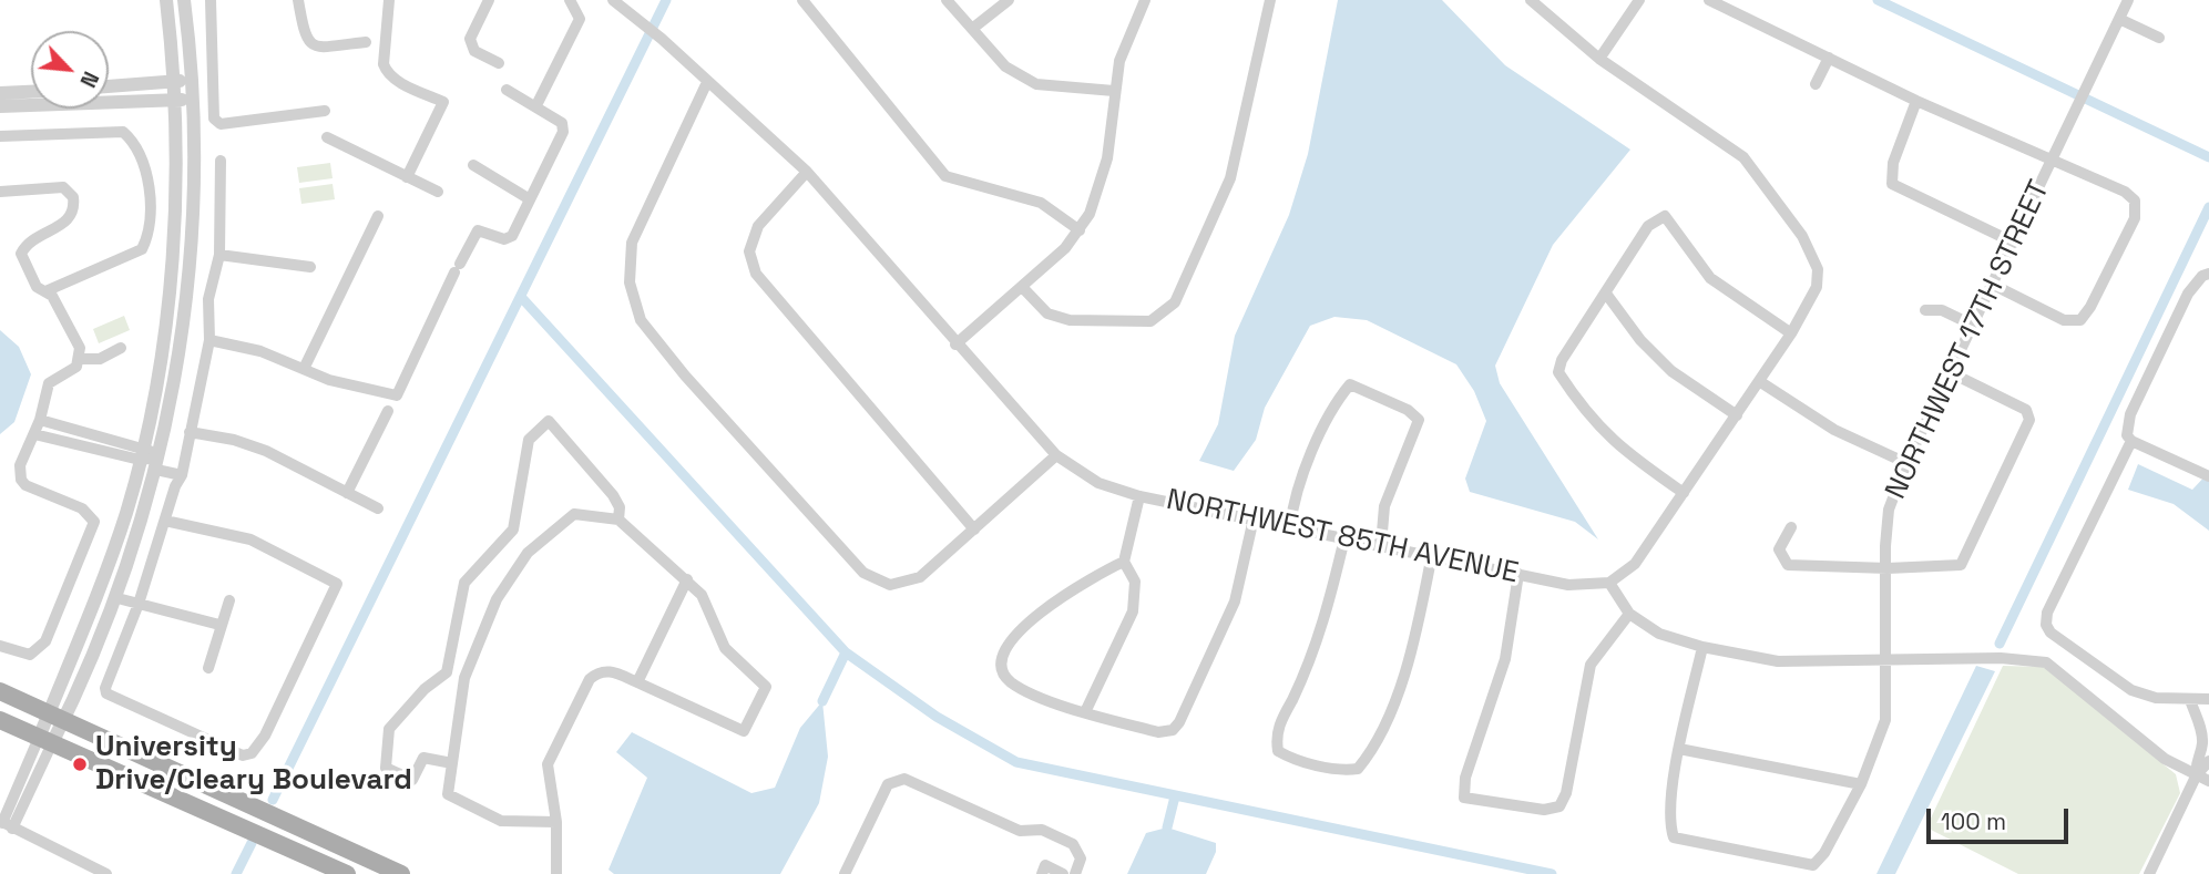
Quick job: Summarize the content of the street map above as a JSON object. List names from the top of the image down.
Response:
{
  "streets": {
    "street": ["NORTHWEST 17TH STREET", "NORTHWEST 85TH AVENUE"]
  },
  "places": ["University Drive/Cleary Boulevard"],
  "scale_bar": "100 m",
  "north": "bottom right"
}
